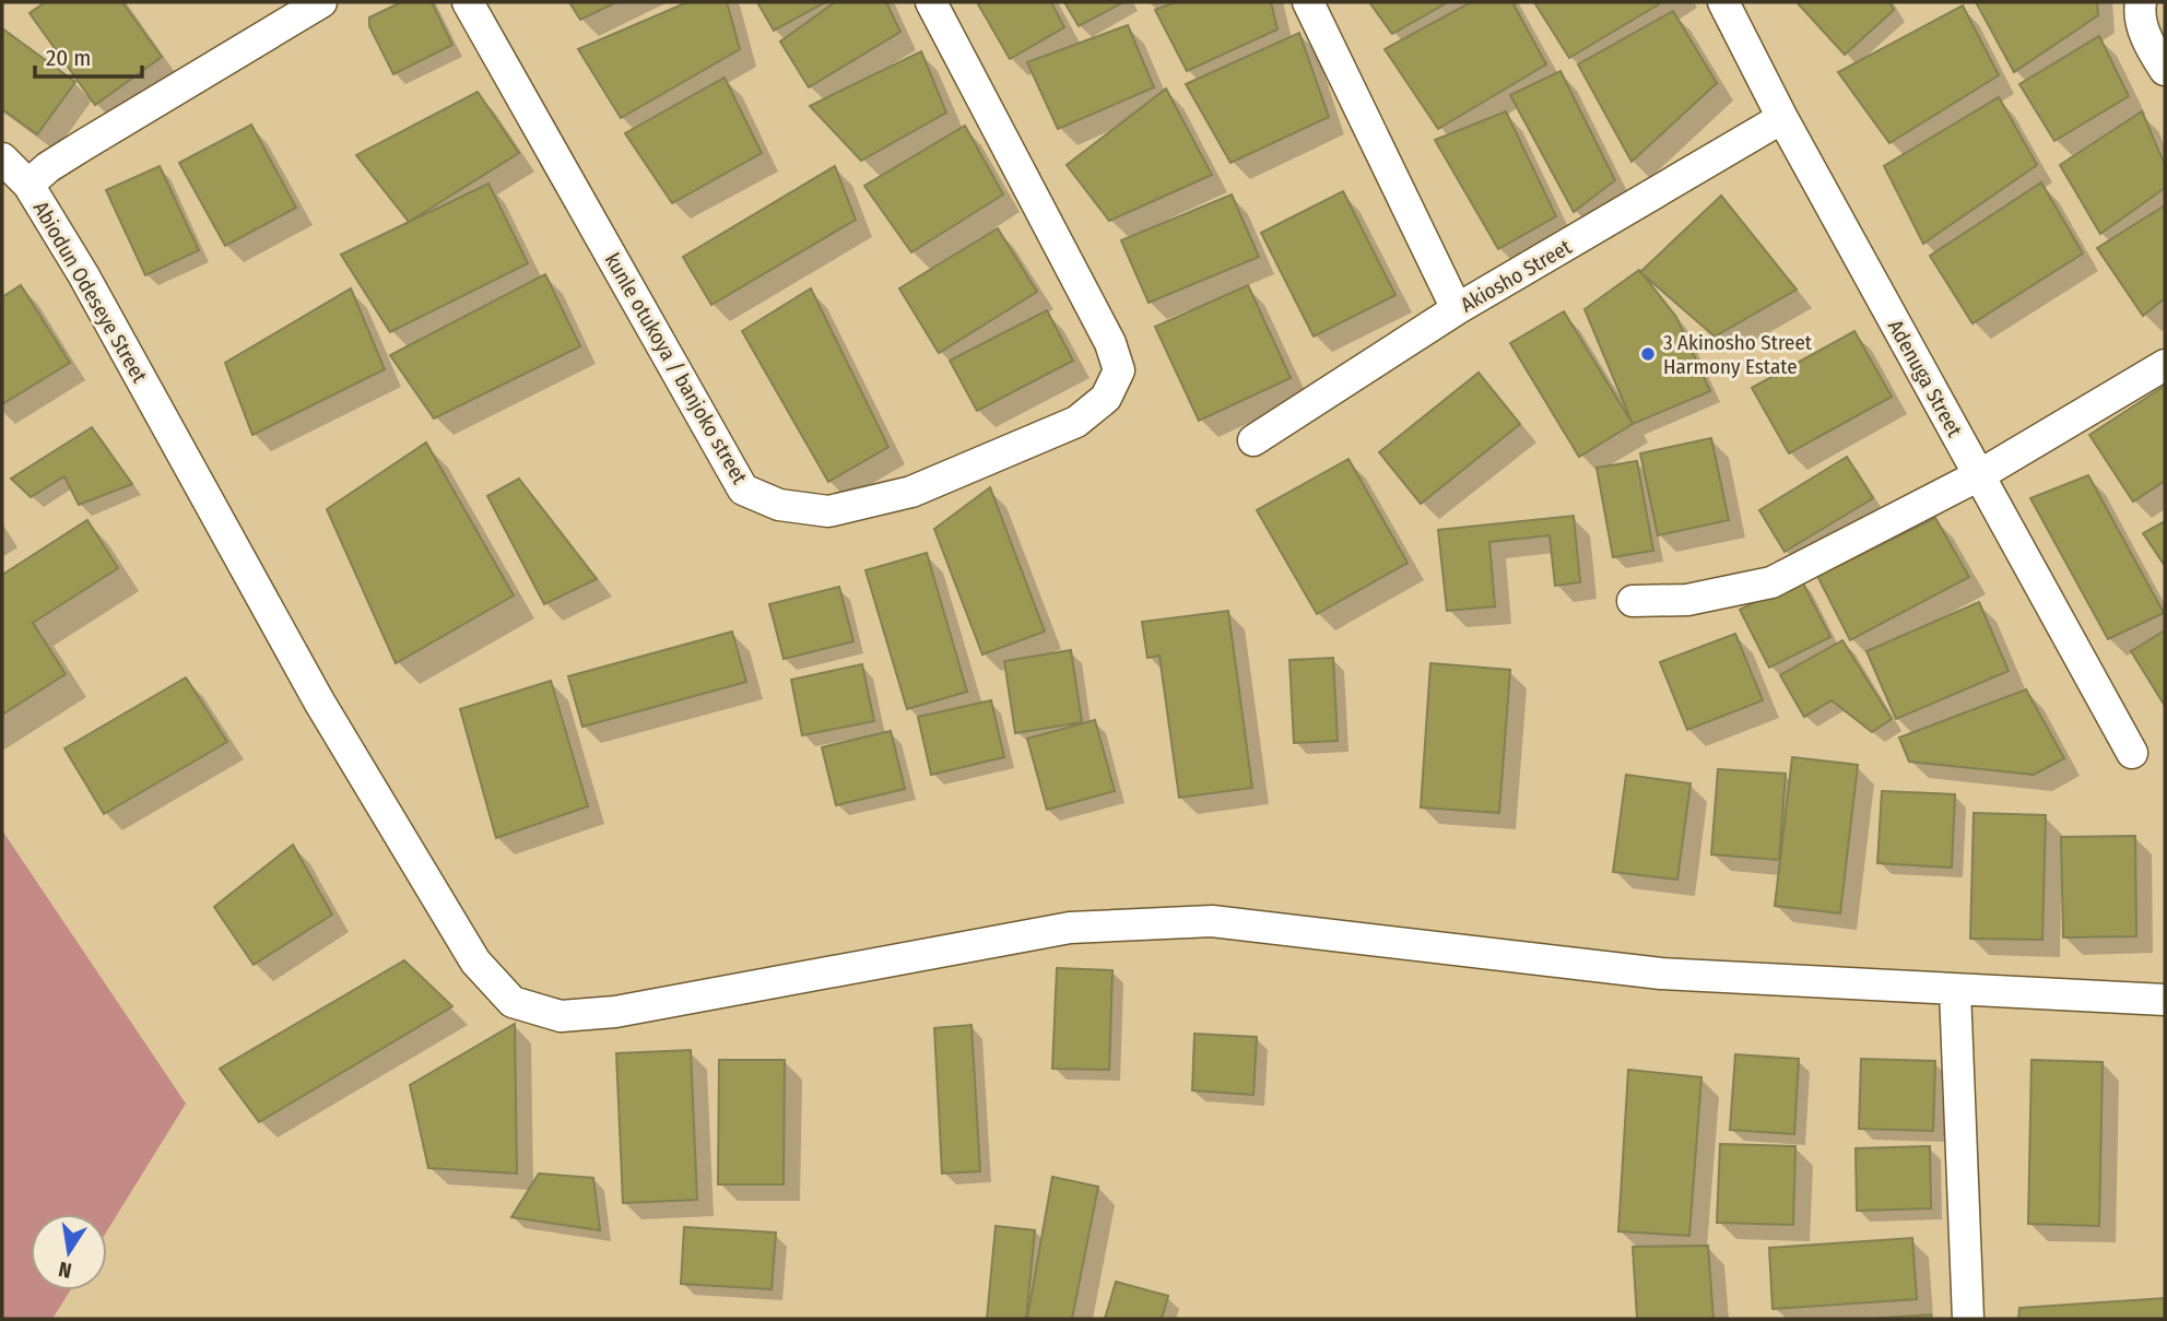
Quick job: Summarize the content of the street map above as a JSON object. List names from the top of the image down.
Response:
{
  "streets": {
    "street": [
      "Akiosho Street",
      "Abiodun Odeseye Street",
      "kunle otukoya / banjoko street",
      "Adenuga Street"
    ]
  },
  "crossings": [
    ["Akiosho Street", "Adenuga Street"]
  ],
  "places": ["3 Akinosho Street Harmony Estate"],
  "scale_bar": "20 m",
  "north": "bottom"
}
